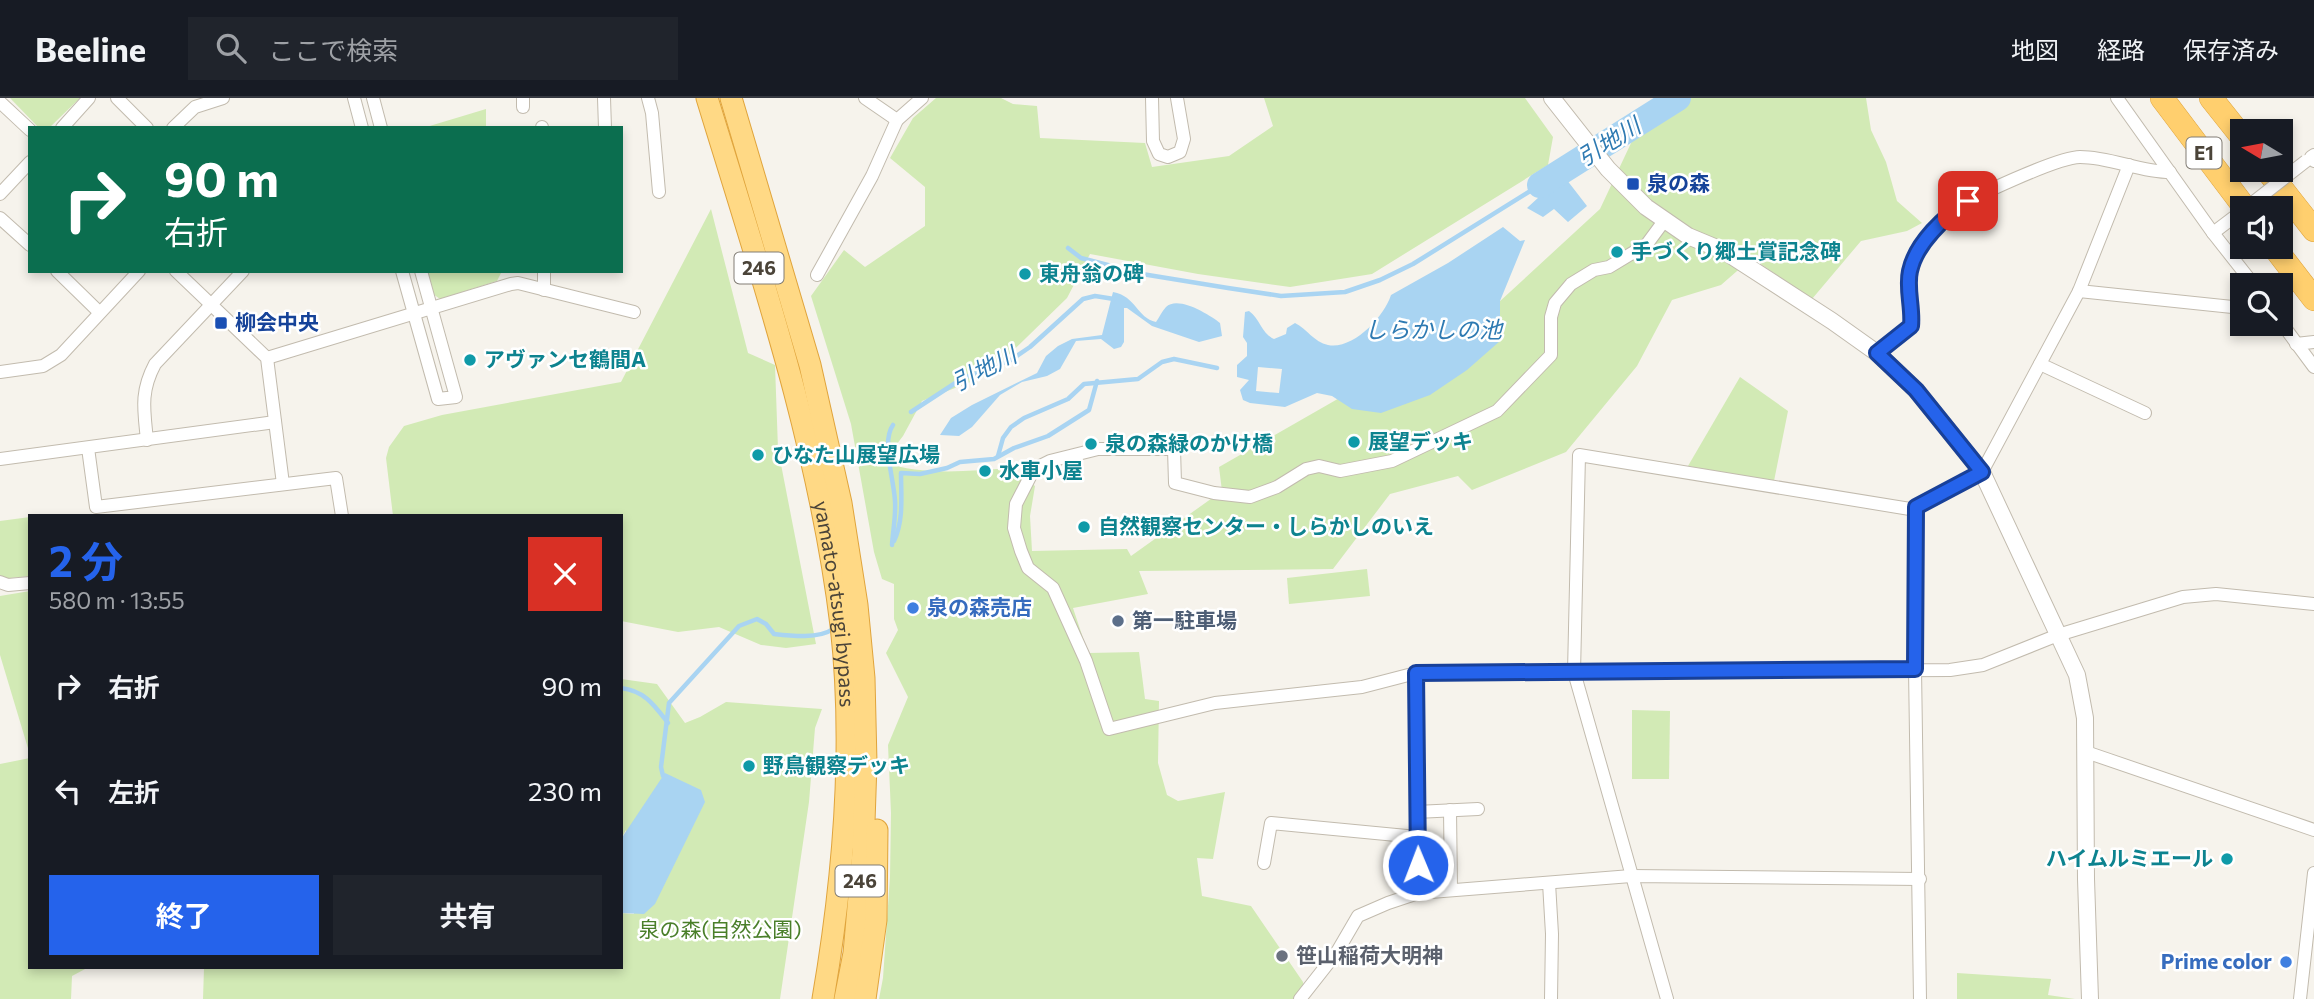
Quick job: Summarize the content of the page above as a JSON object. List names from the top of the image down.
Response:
{
  "streets": {
    "highway": ["E1", "246", "yamato-atsugi bypass"]
  },
  "crossings": [
    ["246", "yamato-atsugi bypass"]
  ],
  "water": ["引地川", "しらかしの池"],
  "parks": ["泉の森(自然公園)"],
  "places": {
    "transit": ["泉の森", "柳会中央"],
    "other": [
      "手づくり郷土賞記念碑",
      "東舟翁の碑",
      "アヴァンセ鶴間A",
      "展望デッキ",
      "泉の森緑のかけ橋",
      "ひなた山展望広場",
      "水車小屋",
      "自然観察センター・しらかしのいえ",
      "泉の森売店",
      "第一駐車場",
      "野鳥観察デッキ",
      "ハイムルミエール",
      "笹山稲荷大明神",
      "Prime color"
    ]
  },
  "north": "left",
  "page": {
    "header": "Beeline",
    "search": "ここで検索",
    "nav": ["地図", "経路", "保存済み"],
    "turn": ["90 m", "右折"],
    "heading": ["2 分", "580 m · 13:55"],
    "list": [
      {
        "name": "右折",
        "value": "90 m"
      },
      {
        "name": "左折",
        "value": "230 m"
      }
    ],
    "buttons": ["終了", "共有"]
  }
}
